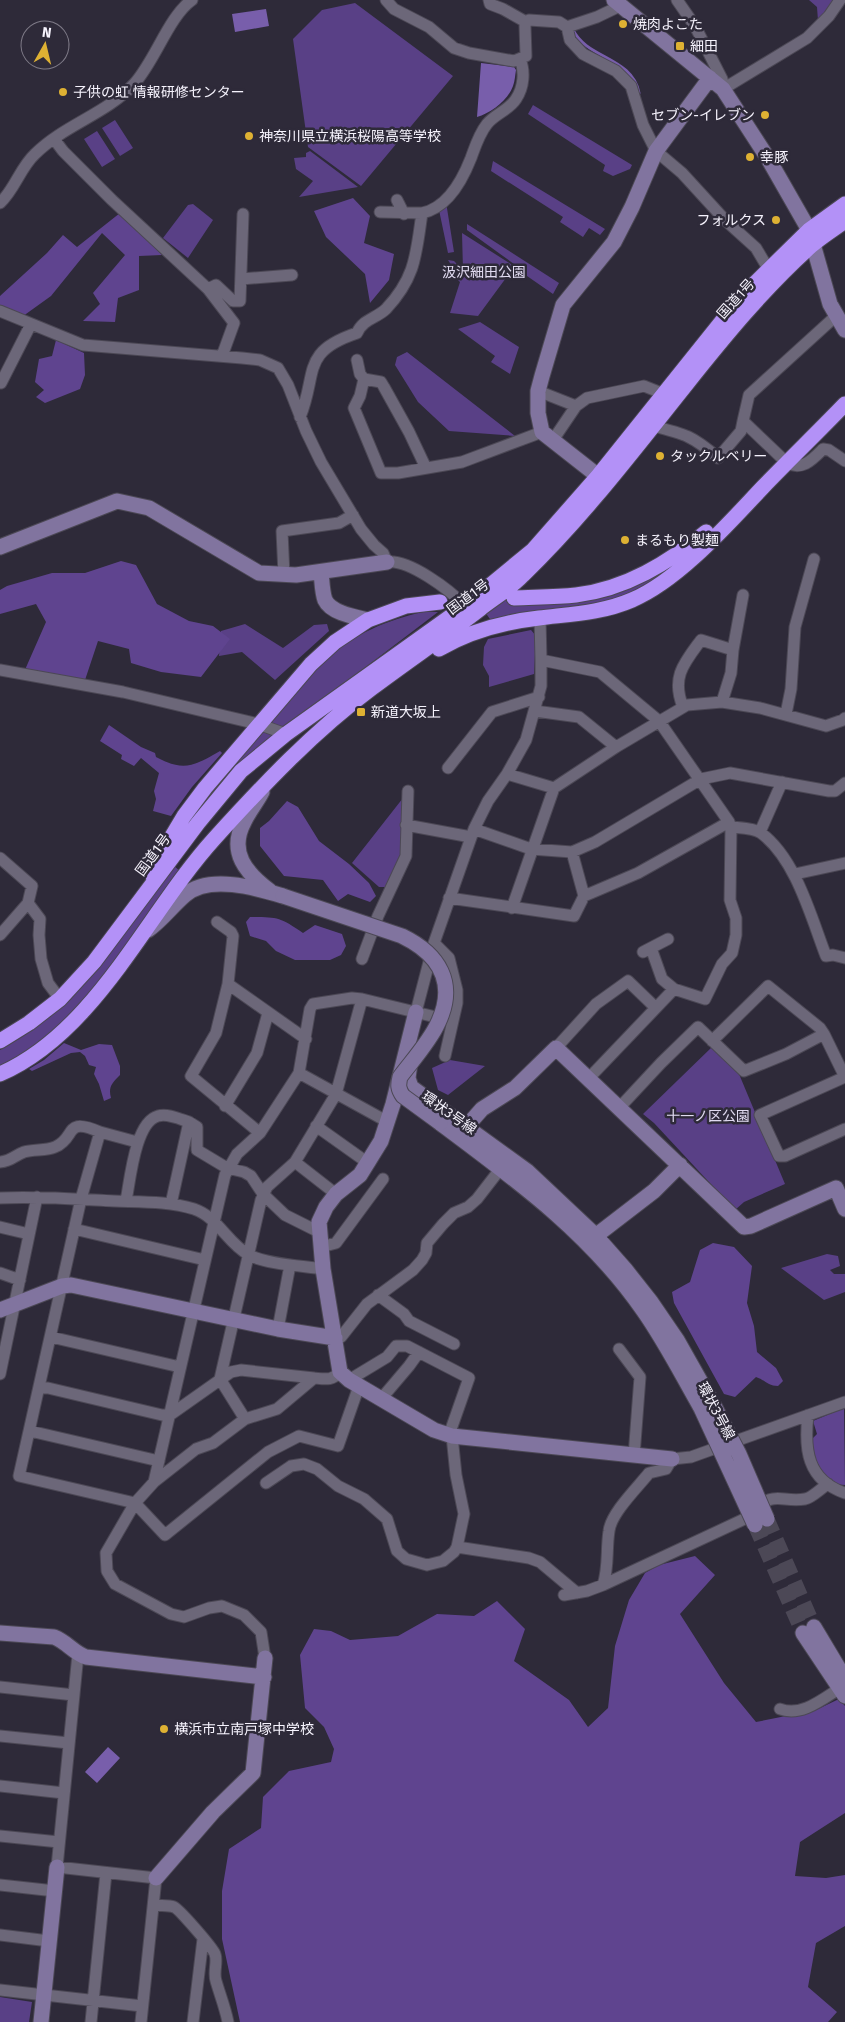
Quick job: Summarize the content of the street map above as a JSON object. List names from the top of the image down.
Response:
{
  "streets": {
    "highway": ["国道1号"],
    "street": ["環状3号線"]
  },
  "parks": ["汲沢細田公園", "十一ノ区公園"],
  "places": {
    "other": [
      "焼肉よこた",
      "子供の虹 情報研修センター",
      "セブン-イレブン",
      "神奈川県立横浜桜陽高等学校",
      "幸豚",
      "フォルクス",
      "タックルベリー",
      "まるもり製麺",
      "横浜市立南戸塚中学校"
    ],
    "transit": ["細田", "新道大坂上"]
  },
  "north": "top"
}
